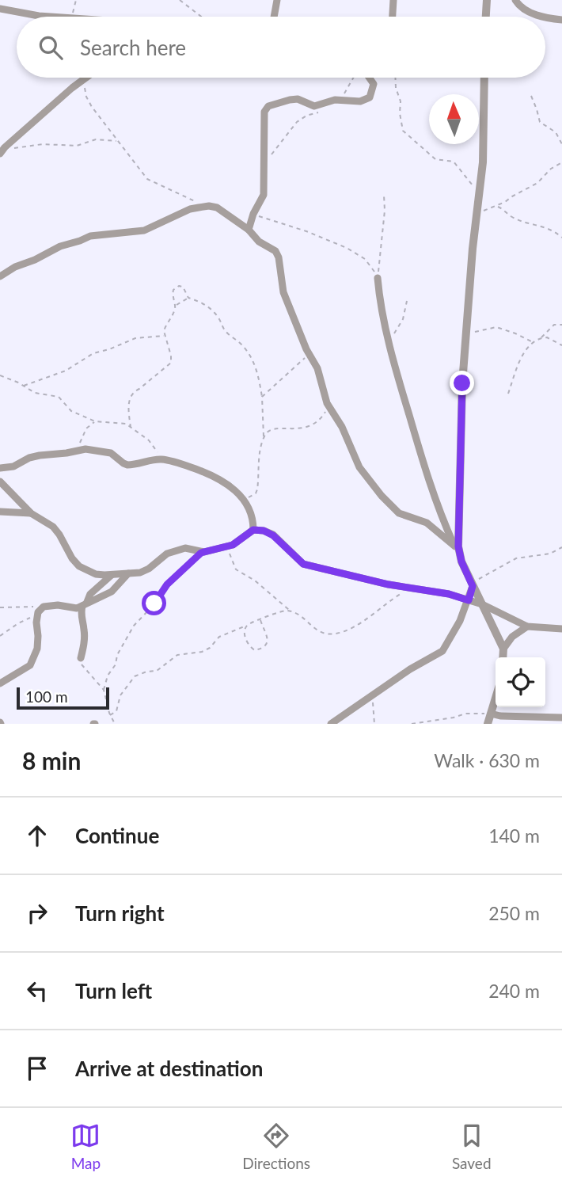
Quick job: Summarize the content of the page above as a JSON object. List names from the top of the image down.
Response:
{
  "scale_bar": "100 m",
  "north": "top",
  "page": {
    "search": "Search here",
    "scale": "100 m",
    "heading": ["8 min", "Walk · 630 m"],
    "list": [
      ["Continue", "140 m"],
      ["Turn right", "250 m"],
      ["Turn left", "240 m"],
      "Arrive at destination"
    ],
    "nav": ["Map", "Directions", "Saved"]
  }
}
